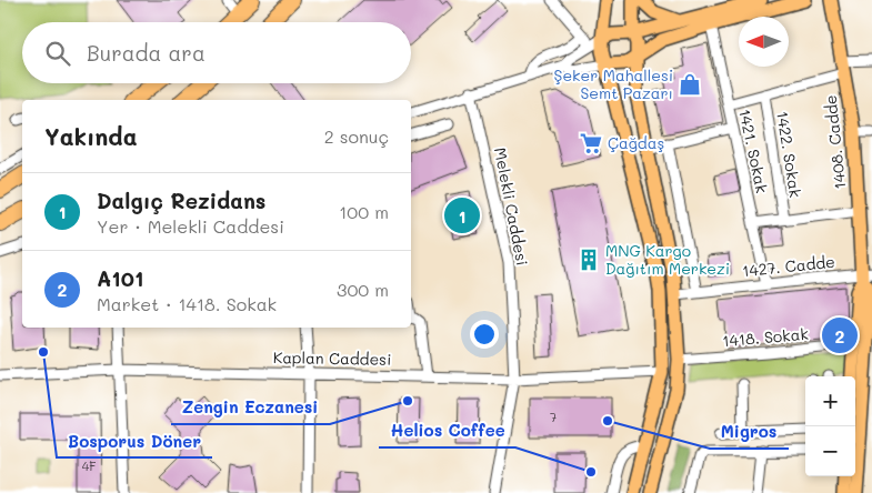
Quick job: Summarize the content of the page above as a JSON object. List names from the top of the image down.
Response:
{
  "streets": {
    "main road": ["1408. Cadde"],
    "street": [
      "1421. Sokak",
      "1422. Sokak",
      "Melekli Caddesi",
      "1427. Cadde",
      "1418. Sokak",
      "Kaplan Caddesi"
    ]
  },
  "crossings": [
    ["1408. Cadde", "1427. Cadde"],
    ["1408. Cadde", "1418. Sokak"],
    ["1421. Sokak", "1427. Cadde"],
    ["Melekli Caddesi", "Kaplan Caddesi"]
  ],
  "places": {
    "shop": ["Şeker Mahallesi Semt Pazarı"],
    "supermarket": ["Çağdaş"],
    "building": ["MNG Kargo Dağıtım Merkezi"],
    "other": [
      "Bosporus Döner",
      "Zengin Eczanesi",
      "Migros",
      "Helios Coffee"
    ]
  },
  "house_numbers": ["7", "4F"],
  "north": "left",
  "page": {
    "search": "Burada ara",
    "heading": ["Yakında", "2 sonuç"],
    "list": [
      {
        "mark": "1",
        "name": "Dalgıç Rezidans",
        "note": "Yer · Melekli Caddesi",
        "value": "100 m"
      },
      {
        "mark": "2",
        "name": "A101",
        "note": "Market · 1418. Sokak",
        "value": "300 m"
      }
    ],
    "pins": ["1", "2"],
    "map_buttons": ["+", "−"]
  }
}
